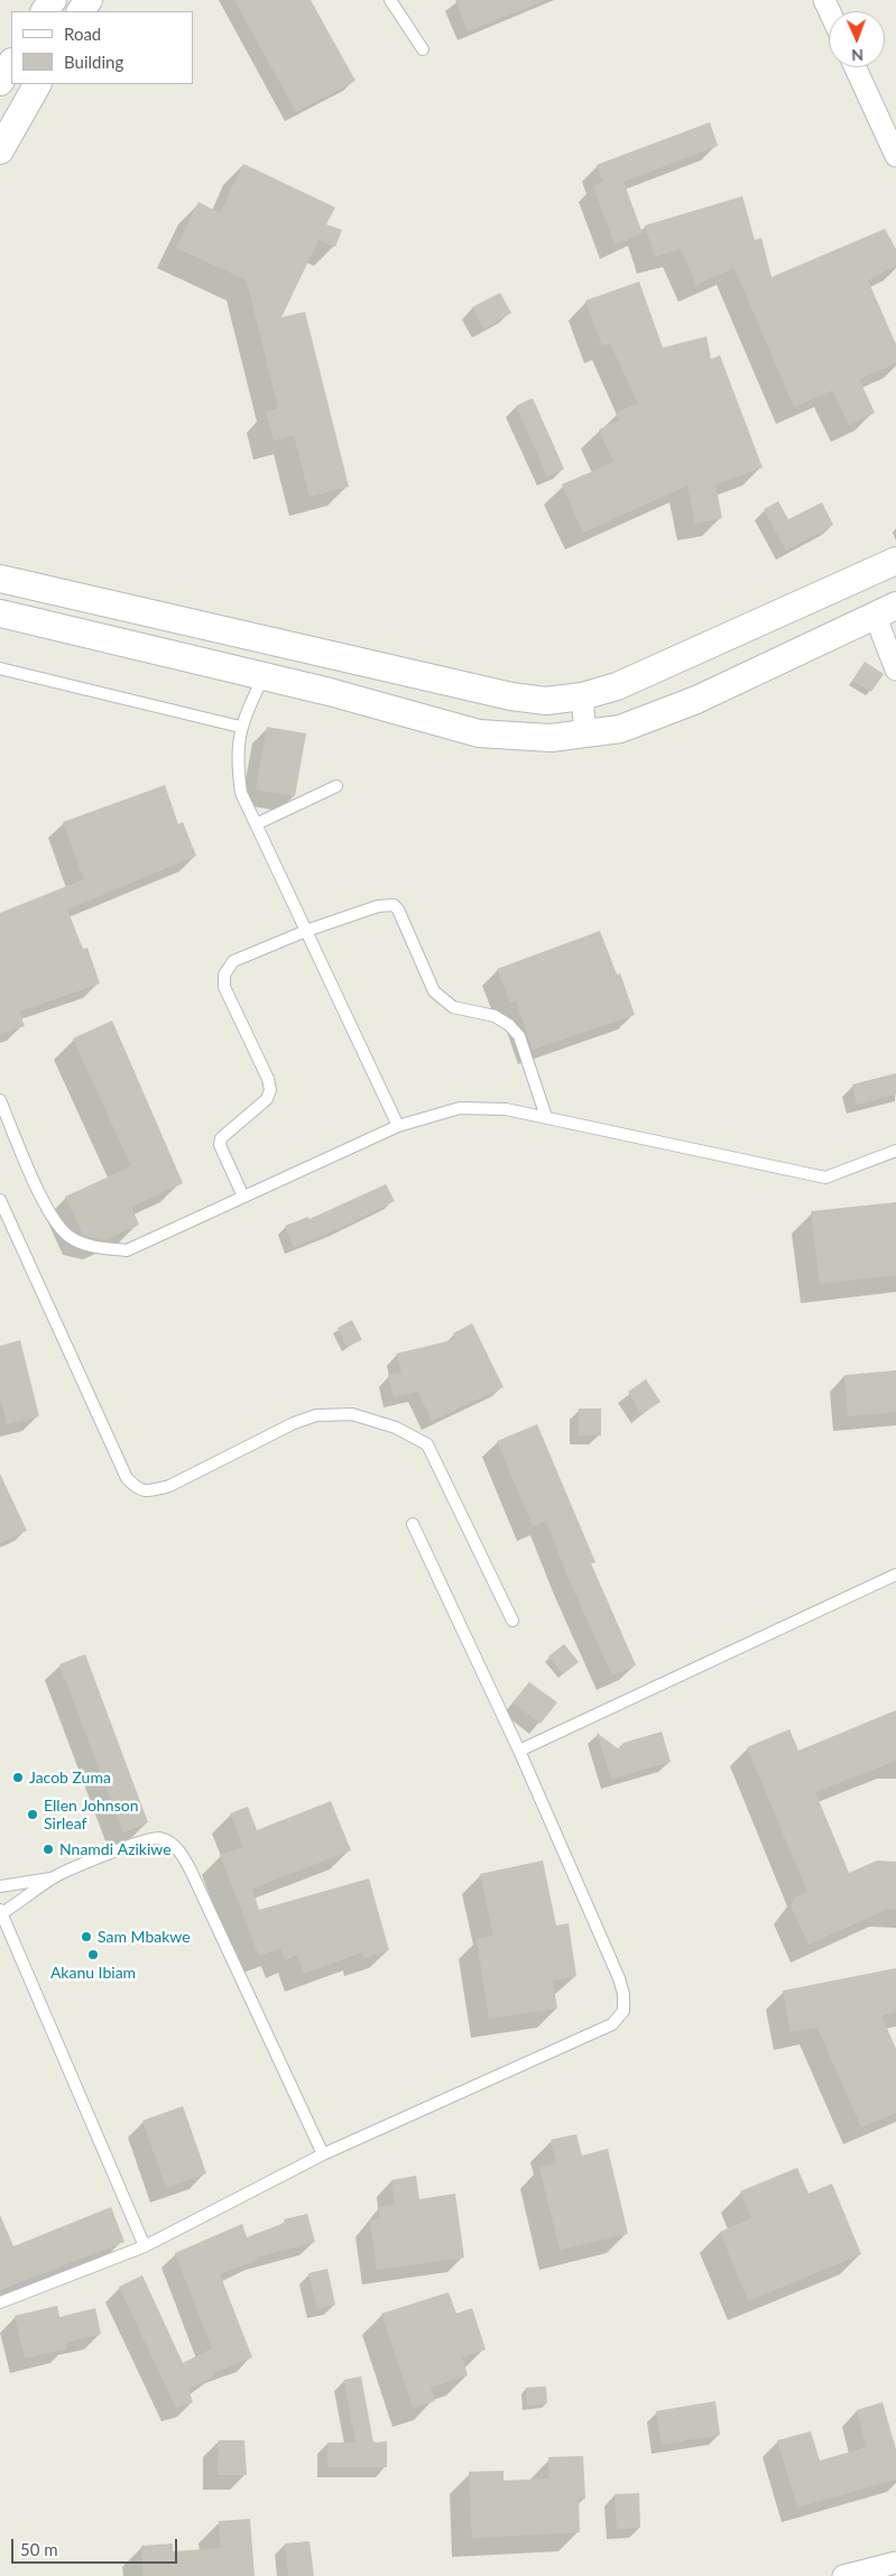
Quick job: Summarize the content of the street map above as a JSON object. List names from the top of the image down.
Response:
{
  "places": [
    "Jacob Zuma",
    "Ellen Johnson Sirleaf",
    "Nnamdi Azikiwe",
    "Sam Mbakwe",
    "Akanu Ibiam"
  ],
  "legend": ["Road", "Building"],
  "scale_bar": "50 m",
  "north": "bottom"
}
